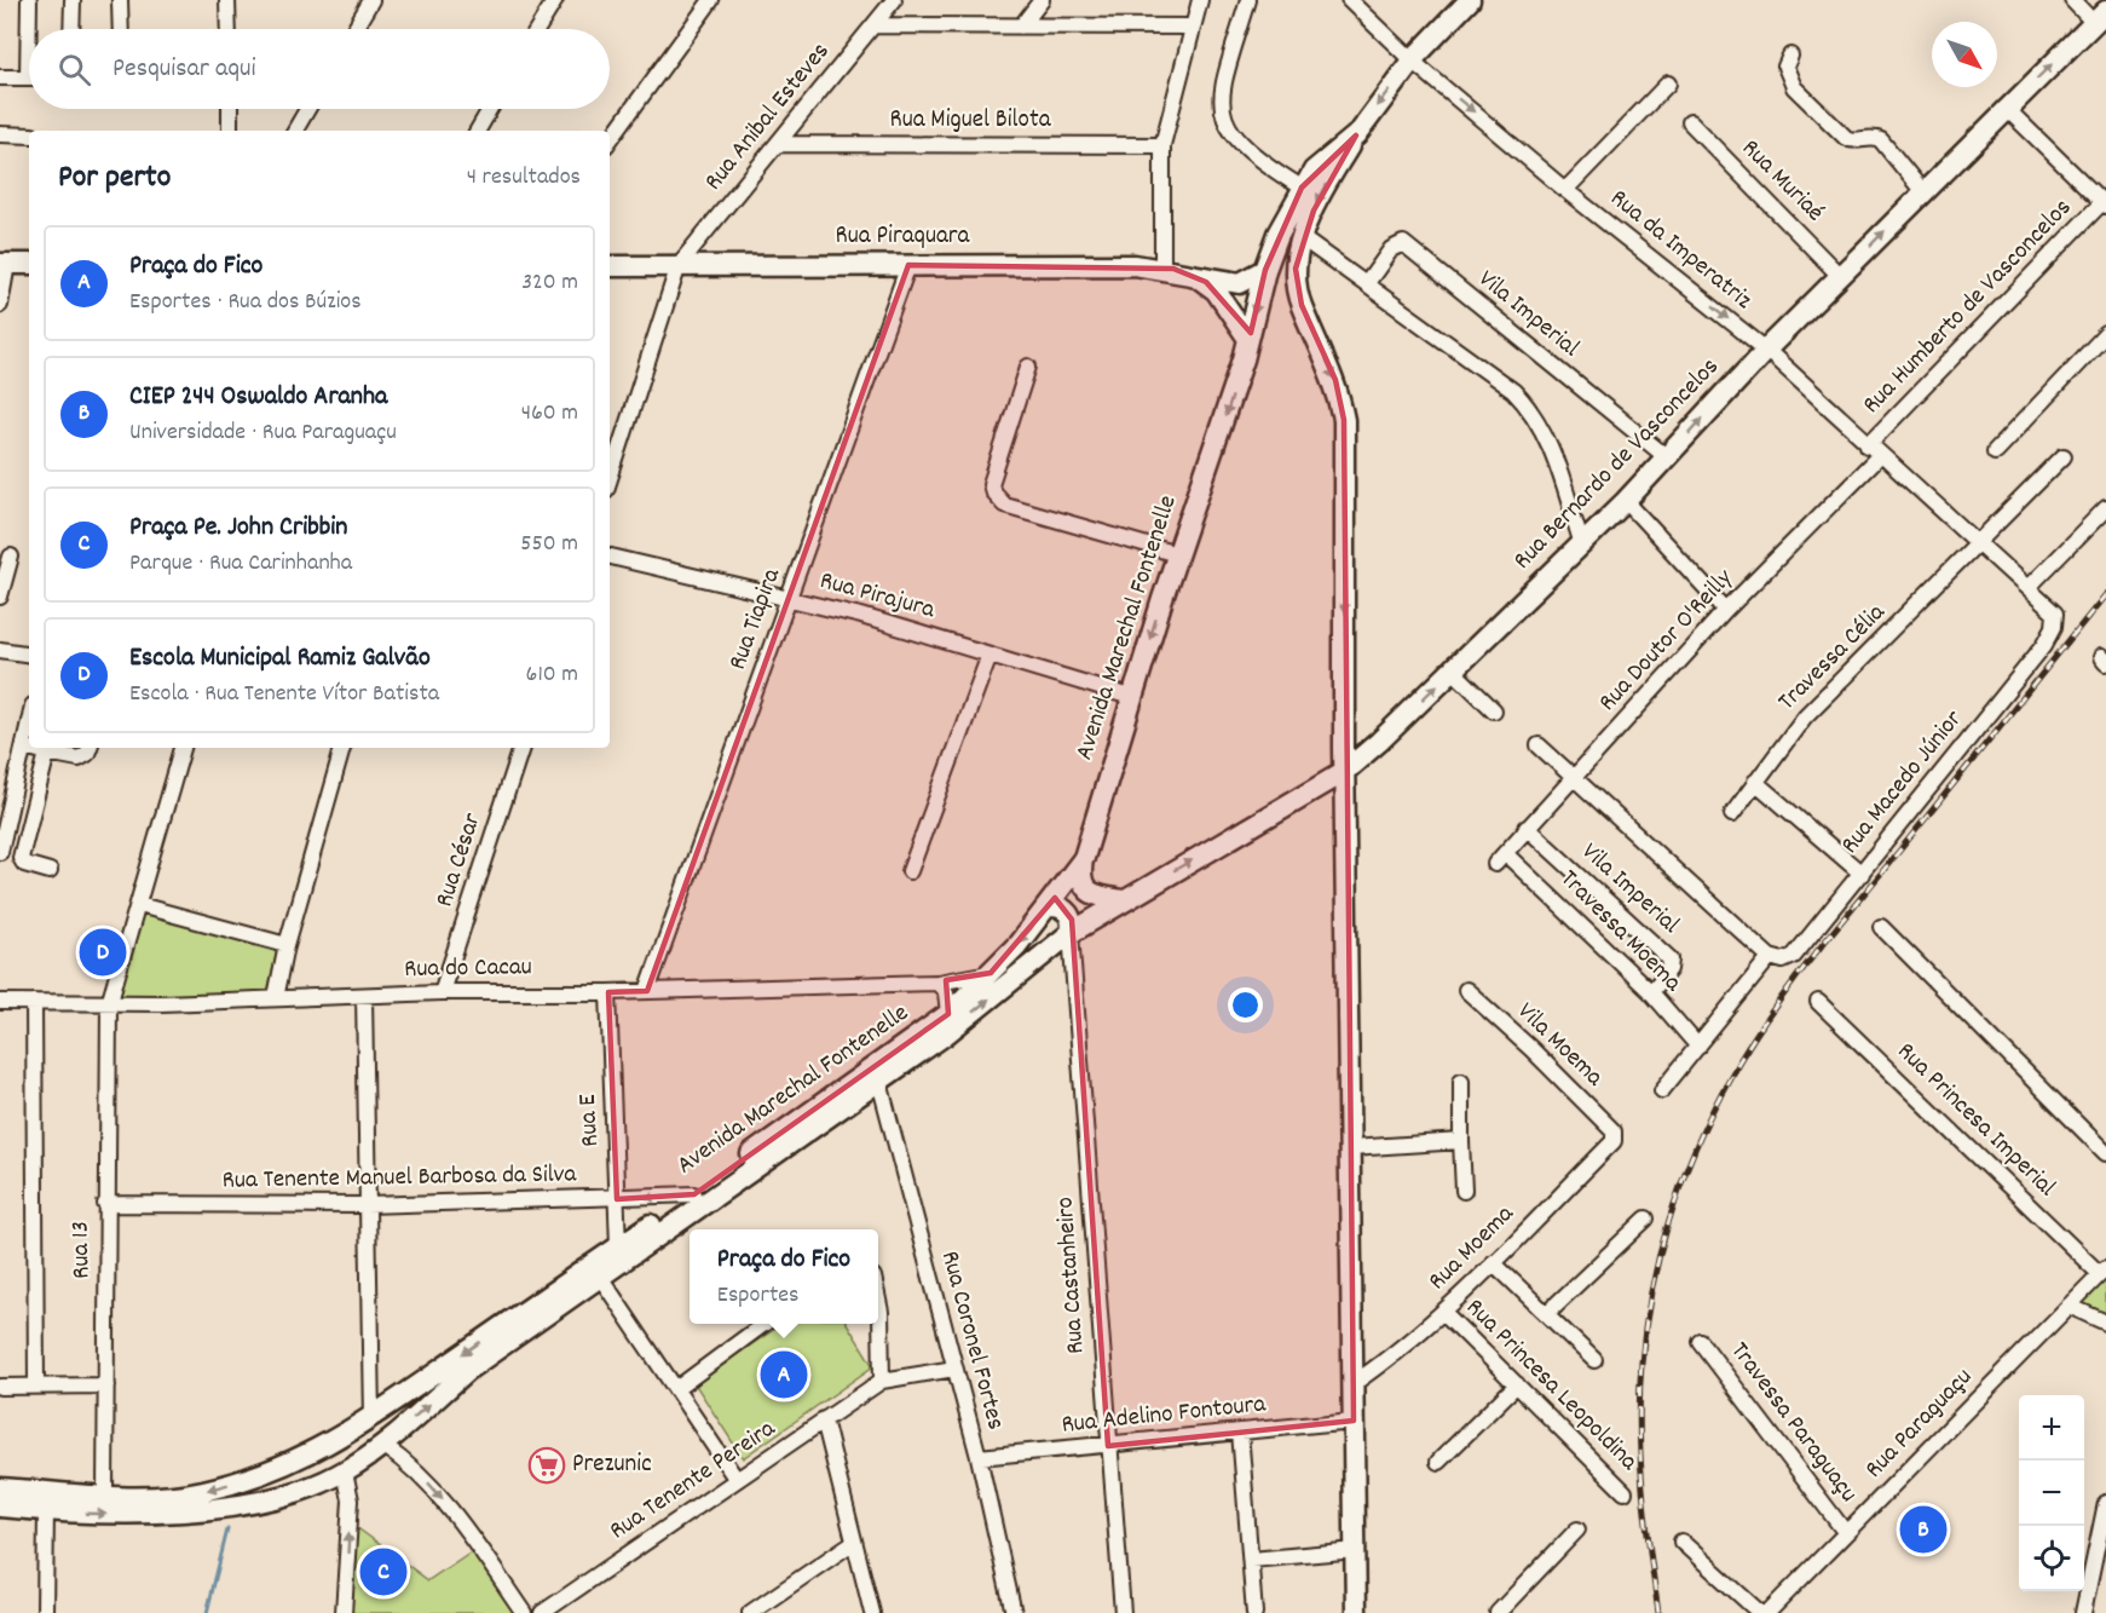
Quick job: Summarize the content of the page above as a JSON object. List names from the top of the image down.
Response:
{
  "streets": {
    "main road": ["Rua Piraquara", "Rua Bernardo de Vasconcelos", "Avenida Marechal Fontenelle"],
    "street": [
      "Rua Anibal Esteves",
      "Rua Miguel Bilota",
      "Rua Muriaé",
      "Rua da Imperatriz",
      "Rua Humberto de Vasconcelos",
      "Vila Imperial",
      "Rua Pirajura",
      "Rua Tiapira",
      "Rua Doutor O'Reilly",
      "Travessa Célia",
      "Rua Macedo Júnior",
      "Rua César",
      "Travessa Moema",
      "Rua do Cacau",
      "Vila Moema",
      "Rua E",
      "Rua Princesa Imperial",
      "Rua Tenente Manuel Barbosa da Silva",
      "Rua Moema",
      "Rua 13",
      "Rua Castanheiro",
      "Rua Coronel Fortes",
      "Rua Princesa Leopoldina",
      "Rua Adelino Fontoura",
      "Travessa Paraguaçu",
      "Rua Paraguaçu",
      "Rua Tenente Pereira"
    ]
  },
  "crossings": [
    ["Rua Anibal Esteves", "Rua Miguel Bilota"],
    ["Rua Anibal Esteves", "Rua Piraquara"],
    ["Rua Muriaé", "Rua Bernardo de Vasconcelos"],
    ["Rua Piraquara", "Rua Tiapira"],
    ["Rua Piraquara", "Avenida Marechal Fontenelle"],
    ["Rua da Imperatriz", "Rua Humberto de Vasconcelos"],
    ["Rua da Imperatriz", "Rua Bernardo de Vasconcelos"],
    ["Rua da Imperatriz", "Rua Doutor O'Reilly"],
    ["Rua da Imperatriz", "Travessa Célia"],
    ["Rua da Imperatriz", "Rua Macedo Júnior"],
    ["Rua Humberto de Vasconcelos", "Rua Doutor O'Reilly"],
    ["Vila Imperial", "Rua Bernardo de Vasconcelos"],
    ["Vila Imperial", "Rua Doutor O'Reilly"],
    ["Vila Imperial", "Travessa Moema"],
    ["Rua Bernardo de Vasconcelos", "Avenida Marechal Fontenelle"],
    ["Rua Pirajura", "Rua Tiapira"],
    ["Rua Pirajura", "Avenida Marechal Fontenelle"],
    ["Rua Tiapira", "Rua do Cacau"],
    ["Avenida Marechal Fontenelle", "Rua do Cacau"],
    ["Avenida Marechal Fontenelle", "Rua E"],
    ["Avenida Marechal Fontenelle", "Rua Tenente Manuel Barbosa da Silva"],
    ["Avenida Marechal Fontenelle", "Rua 13"],
    ["Avenida Marechal Fontenelle", "Rua Castanheiro"],
    ["Avenida Marechal Fontenelle", "Rua Coronel Fortes"],
    ["Rua Doutor O'Reilly", "Travessa Moema"],
    ["Rua César", "Rua do Cacau"],
    ["Rua do Cacau", "Rua E"],
    ["Rua do Cacau", "Rua 13"],
    ["Vila Moema", "Rua Moema"],
    ["Rua E", "Rua Tenente Manuel Barbosa da Silva"],
    ["Rua Princesa Imperial", "Rua Paraguaçu"],
    ["Rua Tenente Manuel Barbosa da Silva", "Rua 13"],
    ["Rua Moema", "Rua Princesa Leopoldina"],
    ["Rua Castanheiro", "Rua Adelino Fontoura"],
    ["Rua Coronel Fortes", "Rua Adelino Fontoura"],
    ["Rua Coronel Fortes", "Rua Tenente Pereira"],
    ["Travessa Paraguaçu", "Rua Paraguaçu"]
  ],
  "one_way": ["Rua da Imperatriz", "Rua Bernardo de Vasconcelos"],
  "places": {
    "supermarket": ["Prezunic"]
  },
  "north": "bottom right",
  "page": {
    "search": "Pesquisar aqui",
    "heading": ["Por perto", "4 resultados"],
    "list": [
      {
        "mark": "A",
        "name": "Praça do Fico",
        "note": "Esportes · Rua dos Búzios",
        "value": "320 m"
      },
      {
        "mark": "B",
        "name": "CIEP 244 Oswaldo Aranha",
        "note": "Universidade · Rua Paraguaçu",
        "value": "460 m"
      },
      {
        "mark": "C",
        "name": "Praça Pe. John Cribbin",
        "note": "Parque · Rua Carinhanha",
        "value": "550 m"
      },
      {
        "mark": "D",
        "name": "Escola Municipal Ramiz Galvão",
        "note": "Escola · Rua Tenente Vítor Batista",
        "value": "610 m"
      }
    ],
    "pins": [
      "D",
      "A",
      "B",
      "C"
    ],
    "popup": ["Praça do Fico", "Esportes"],
    "map_buttons": ["+", "−"]
  }
}
